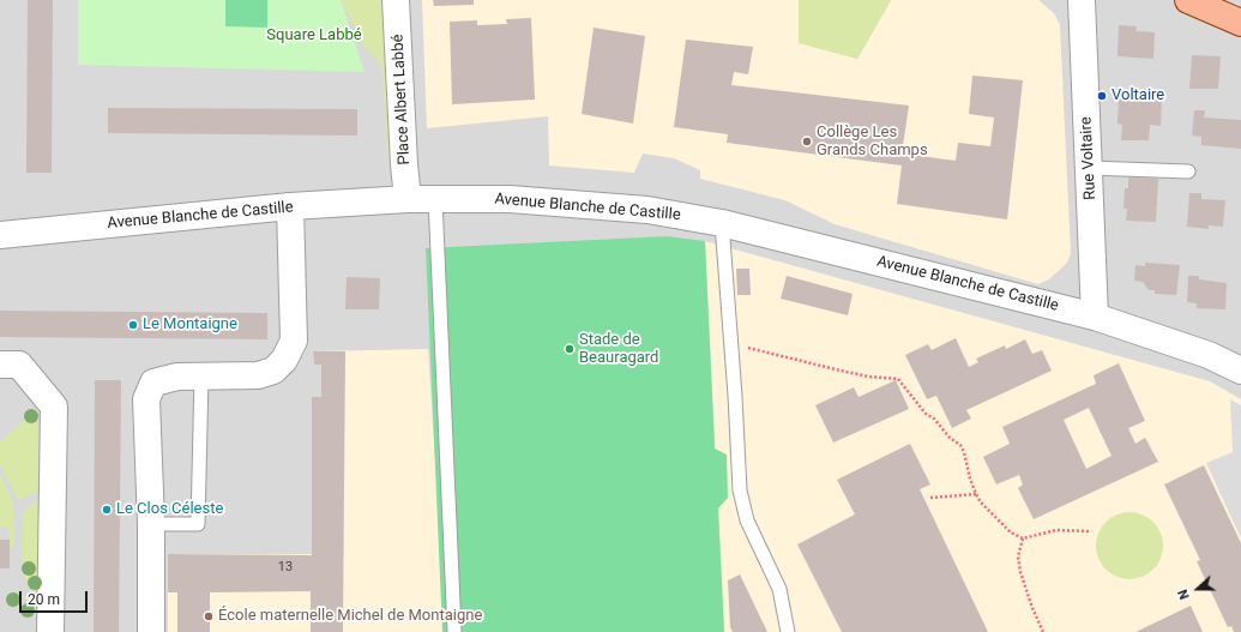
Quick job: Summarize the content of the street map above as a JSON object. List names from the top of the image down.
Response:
{
  "streets": {
    "street": ["Place Albert Labbé", "Rue Voltaire", "Avenue Blanche de Castille"]
  },
  "crossings": [
    ["Place Albert Labbé", "Avenue Blanche de Castille"],
    ["Rue Voltaire", "Avenue Blanche de Castille"]
  ],
  "parks": ["Square Labbé"],
  "places": [
    "Voltaire",
    "Collège Les Grands Champs",
    "Le Montaigne",
    "Stade de Beauragard",
    "Le Clos Céleste",
    "École maternelle Michel de Montaigne"
  ],
  "house_numbers": ["13"],
  "scale_bar": "20 m",
  "north": "left"
}
